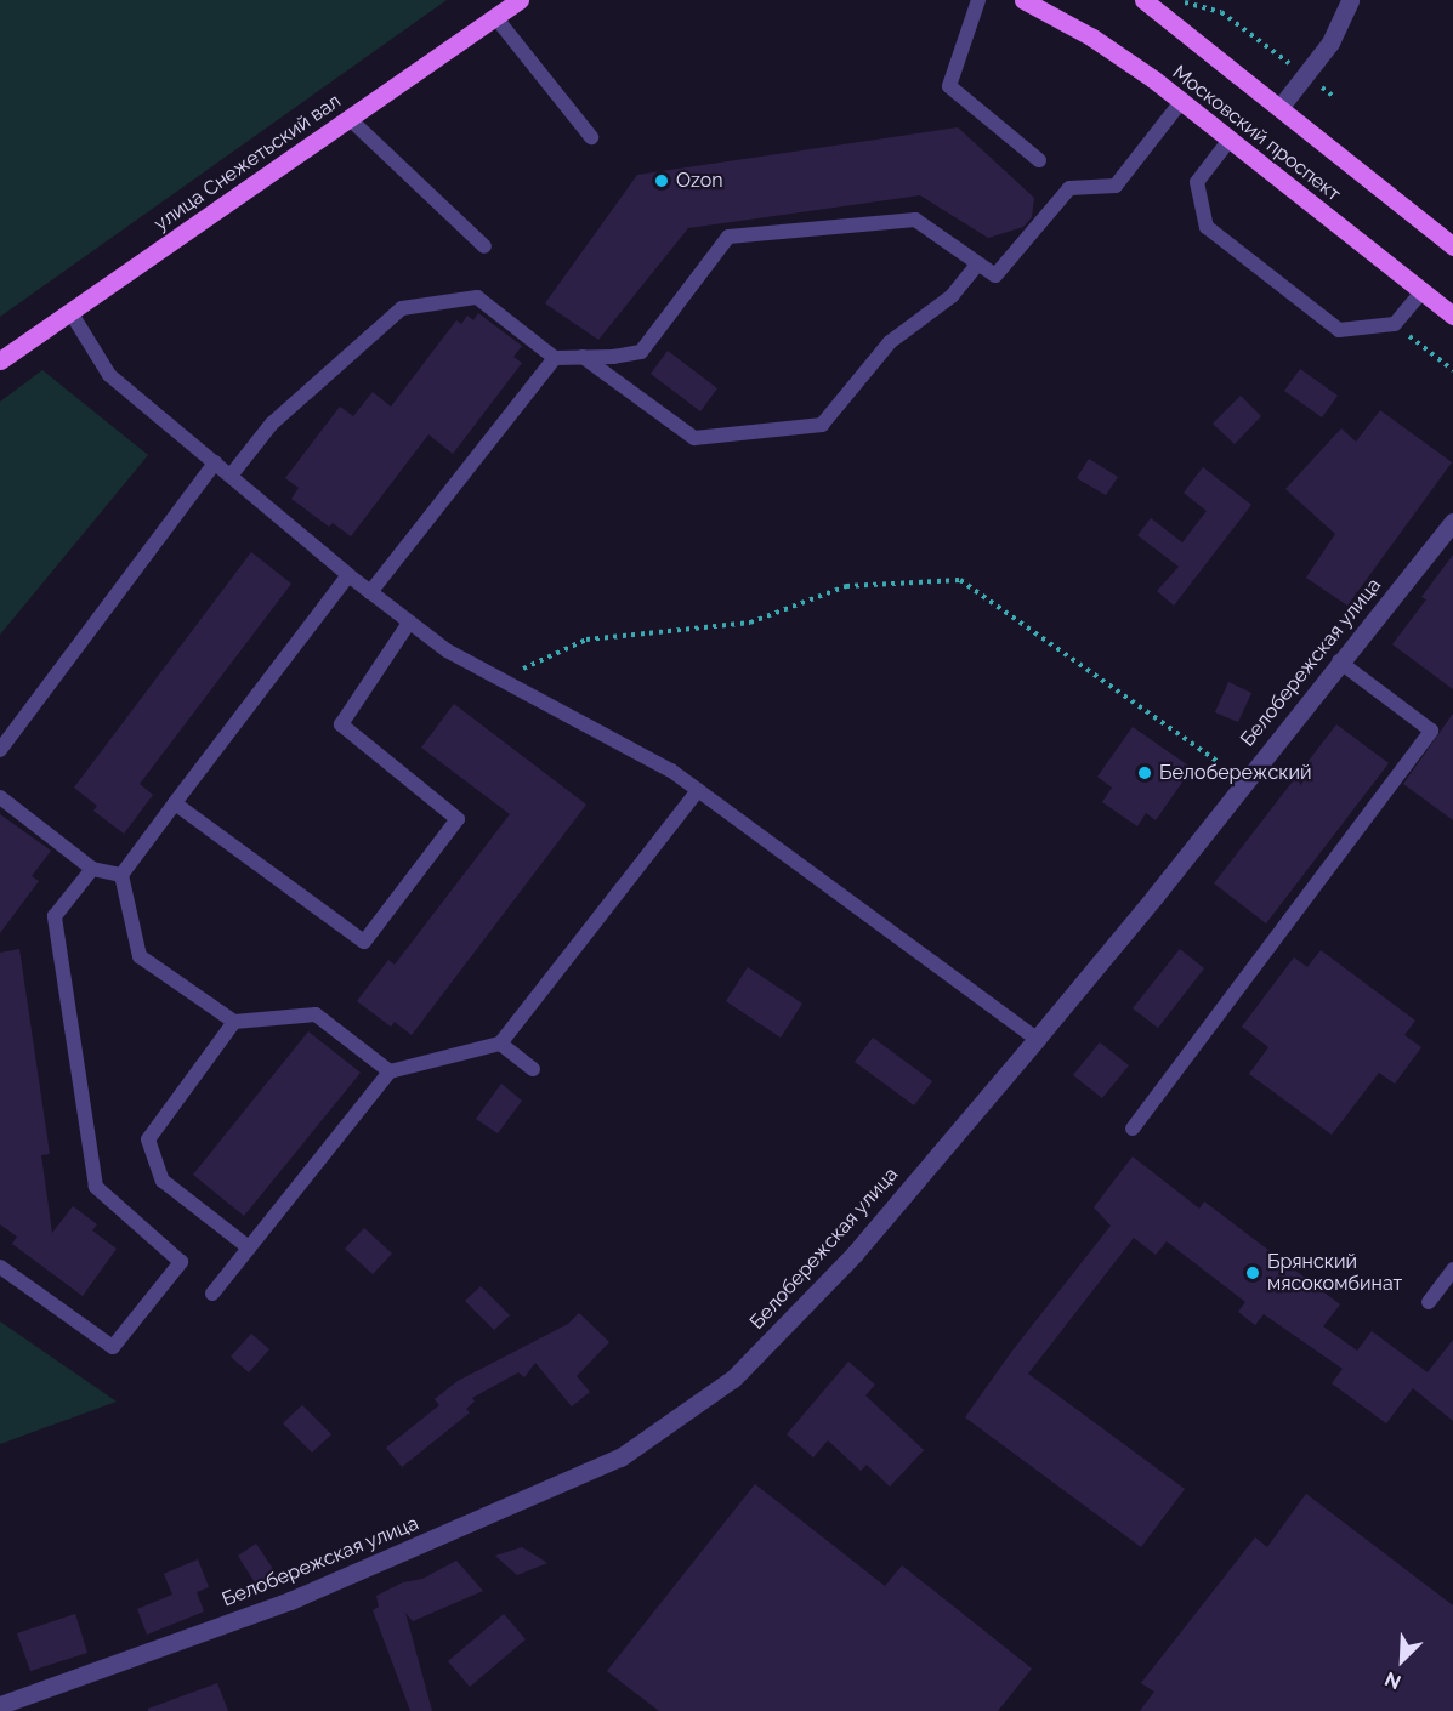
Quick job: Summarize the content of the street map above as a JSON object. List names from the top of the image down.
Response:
{
  "streets": {
    "main road": ["Московский проспект", "улица Снежетьский вал"],
    "street": ["Белобережская улица"]
  },
  "places": ["Ozon", "Белобережский", "Брянский мясокомбинат"],
  "north": "bottom left"
}
